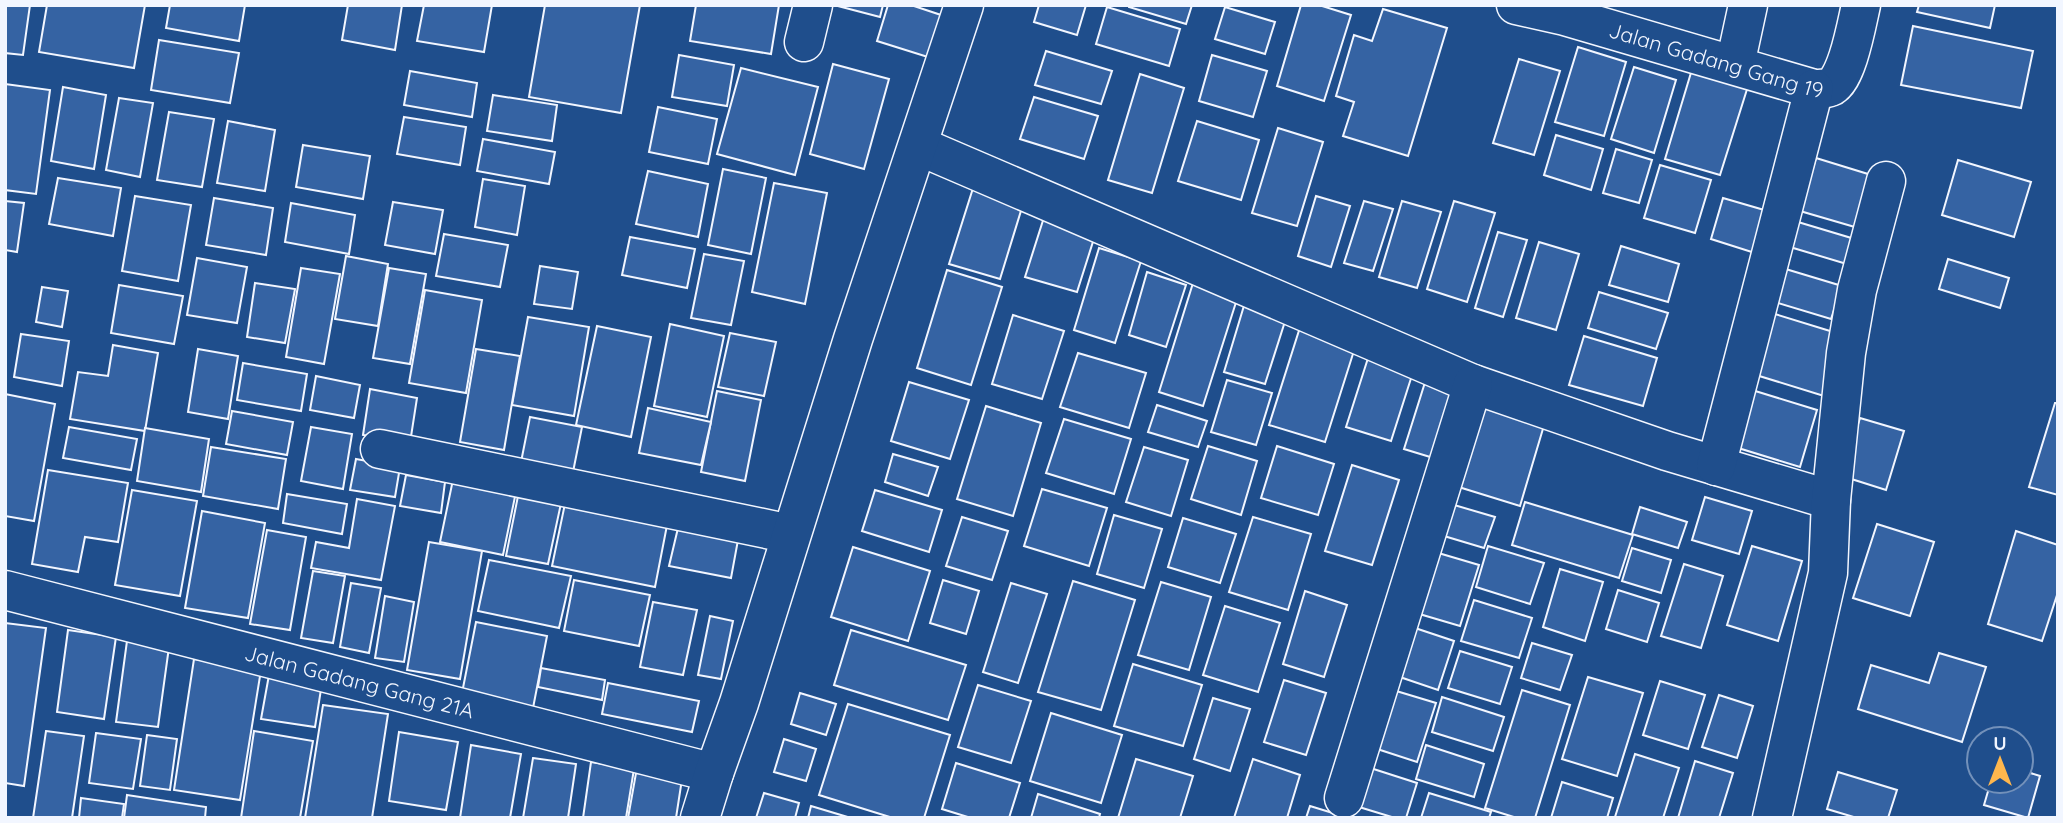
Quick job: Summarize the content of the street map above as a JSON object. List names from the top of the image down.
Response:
{
  "streets": {
    "street": ["Jalan Gadang Gang 19", "Jalan Gadang Gang 21A"]
  },
  "north": "top"
}
